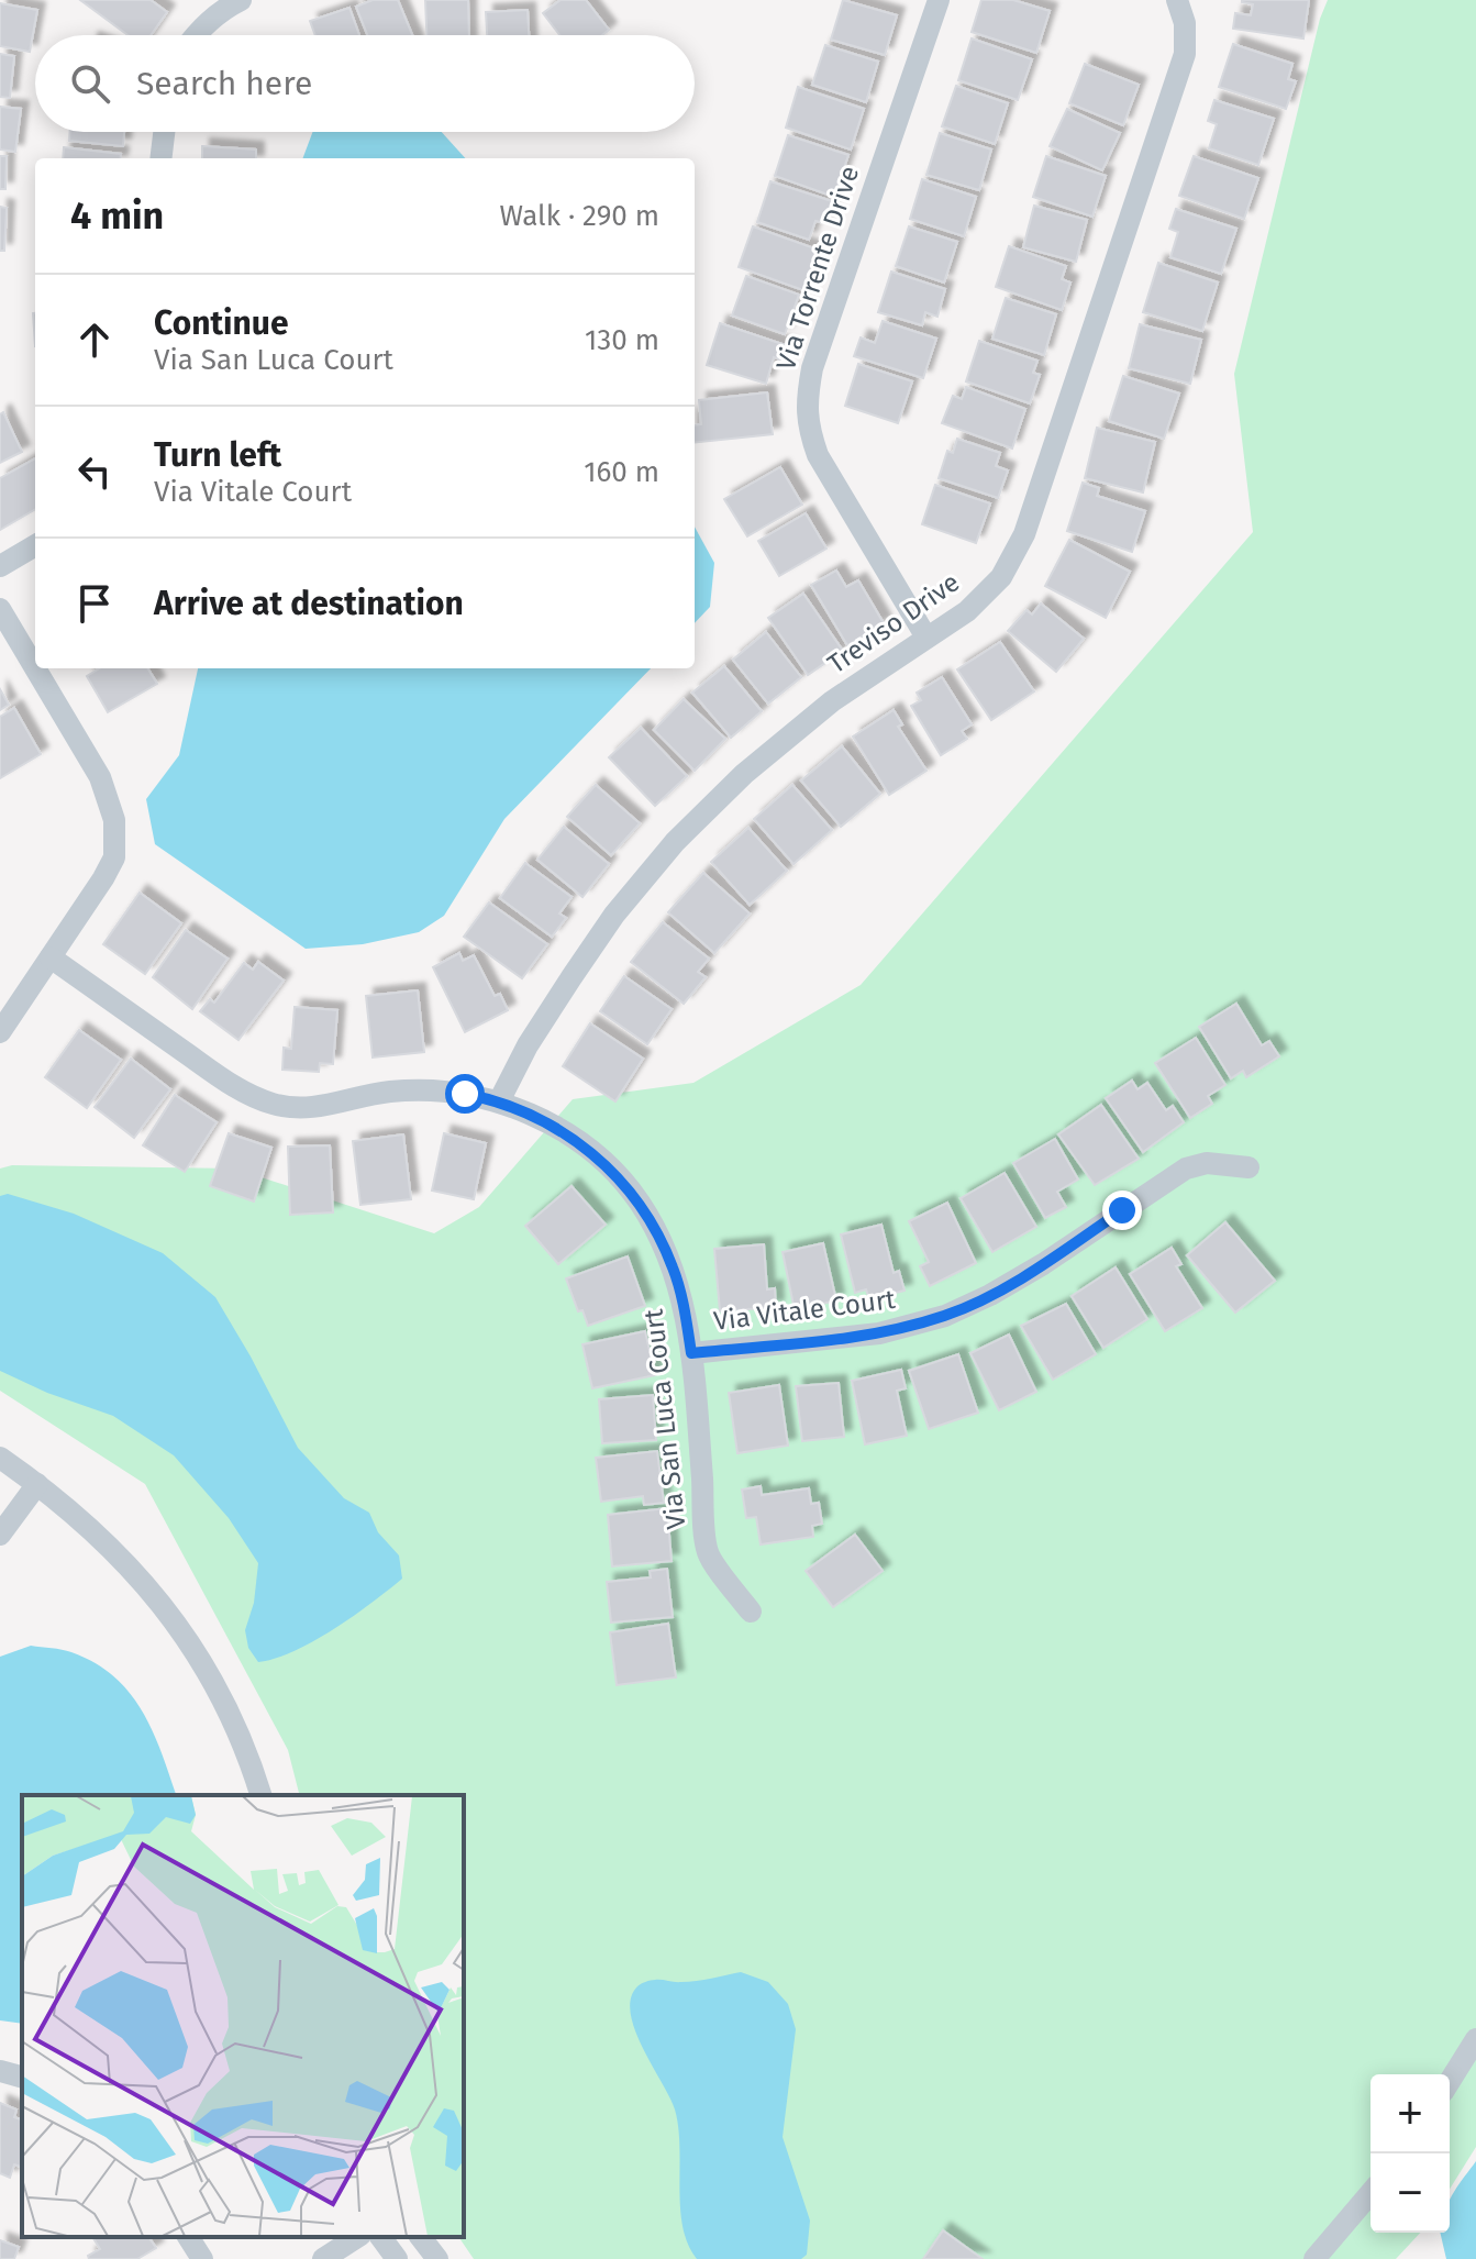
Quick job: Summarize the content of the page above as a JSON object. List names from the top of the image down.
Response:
{
  "streets": {
    "street": [
      "Via Torrente Drive",
      "Treviso Drive",
      "Via Vitale Court",
      "Via San Luca Court"
    ]
  },
  "crossings": [
    ["Via Torrente Drive", "Treviso Drive"],
    ["Treviso Drive", "Via San Luca Court"],
    ["Via Vitale Court", "Via San Luca Court"]
  ],
  "page": {
    "search": "Search here",
    "heading": ["4 min", "Walk · 290 m"],
    "list": [
      ["Continue", "Via San Luca Court", "130 m"],
      ["Turn left", "Via Vitale Court", "160 m"],
      "Arrive at destination"
    ],
    "map_buttons": ["+", "−"]
  }
}
